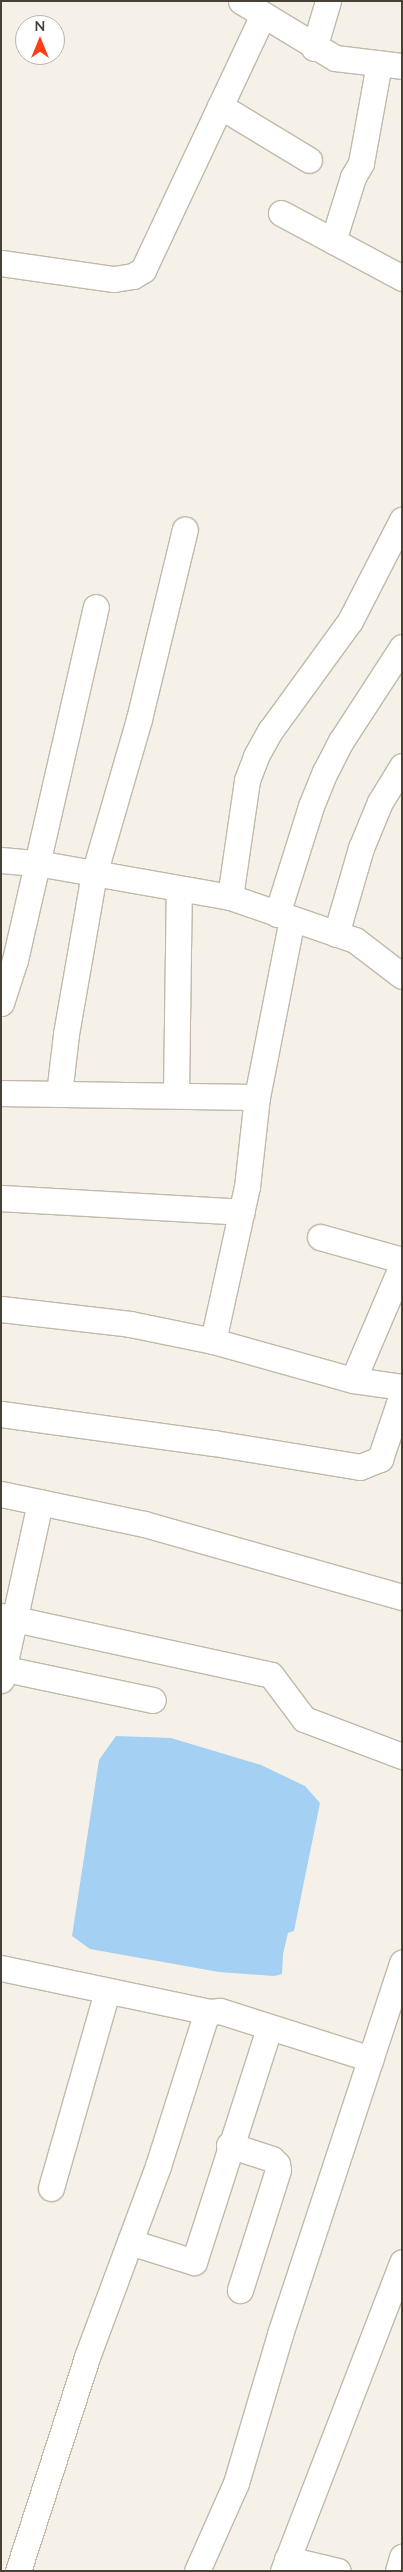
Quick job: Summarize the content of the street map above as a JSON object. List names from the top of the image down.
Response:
{
  "north": "top"
}
